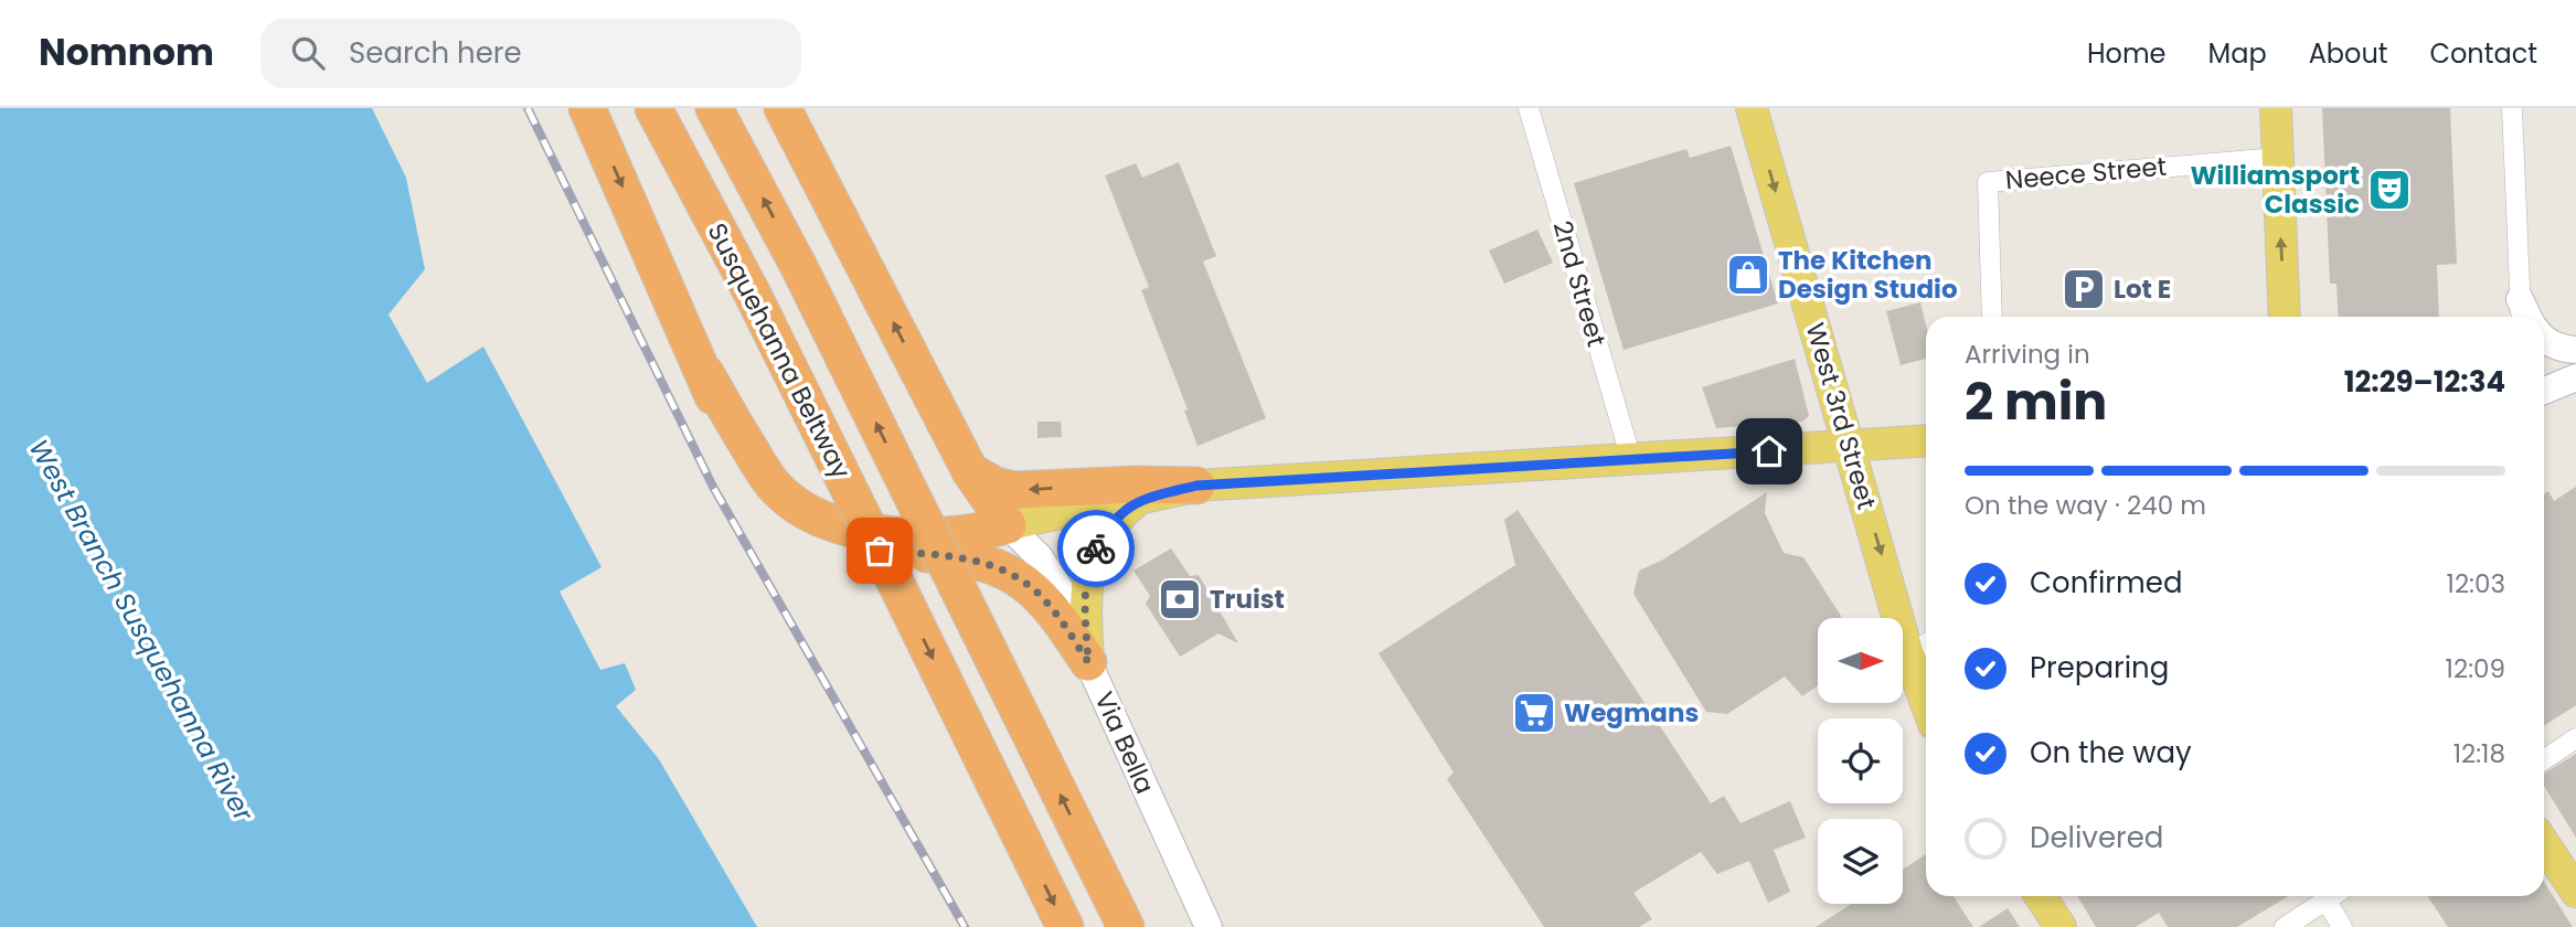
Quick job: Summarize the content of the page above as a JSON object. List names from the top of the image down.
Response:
{
  "streets": {
    "highway": ["Susquehanna Beltway"],
    "main road": ["West 3rd Street", "Via Bella"],
    "street": ["Neece Street", "2nd Street"]
  },
  "one_way": ["West 3rd Street"],
  "water": ["West Branch Susquehanna River"],
  "places": {
    "theatre": ["Williamsport Classic"],
    "shop": ["The Kitchen Design Studio"],
    "parking": ["Lot E"],
    "bank": ["Truist"],
    "supermarket": ["Wegmans"]
  },
  "north": "right",
  "page": {
    "header": "Nomnom",
    "search": "Search here",
    "nav": [
      "Home",
      "Map",
      "About",
      "Contact"
    ],
    "heading": ["2 min", "Arriving in", "12:29–12:34"],
    "bar": "On the way · 240 m",
    "list": [
      ["Confirmed", "12:03"],
      ["Preparing", "12:09"],
      ["On the way", "12:18"],
      "Delivered"
    ]
  }
}
